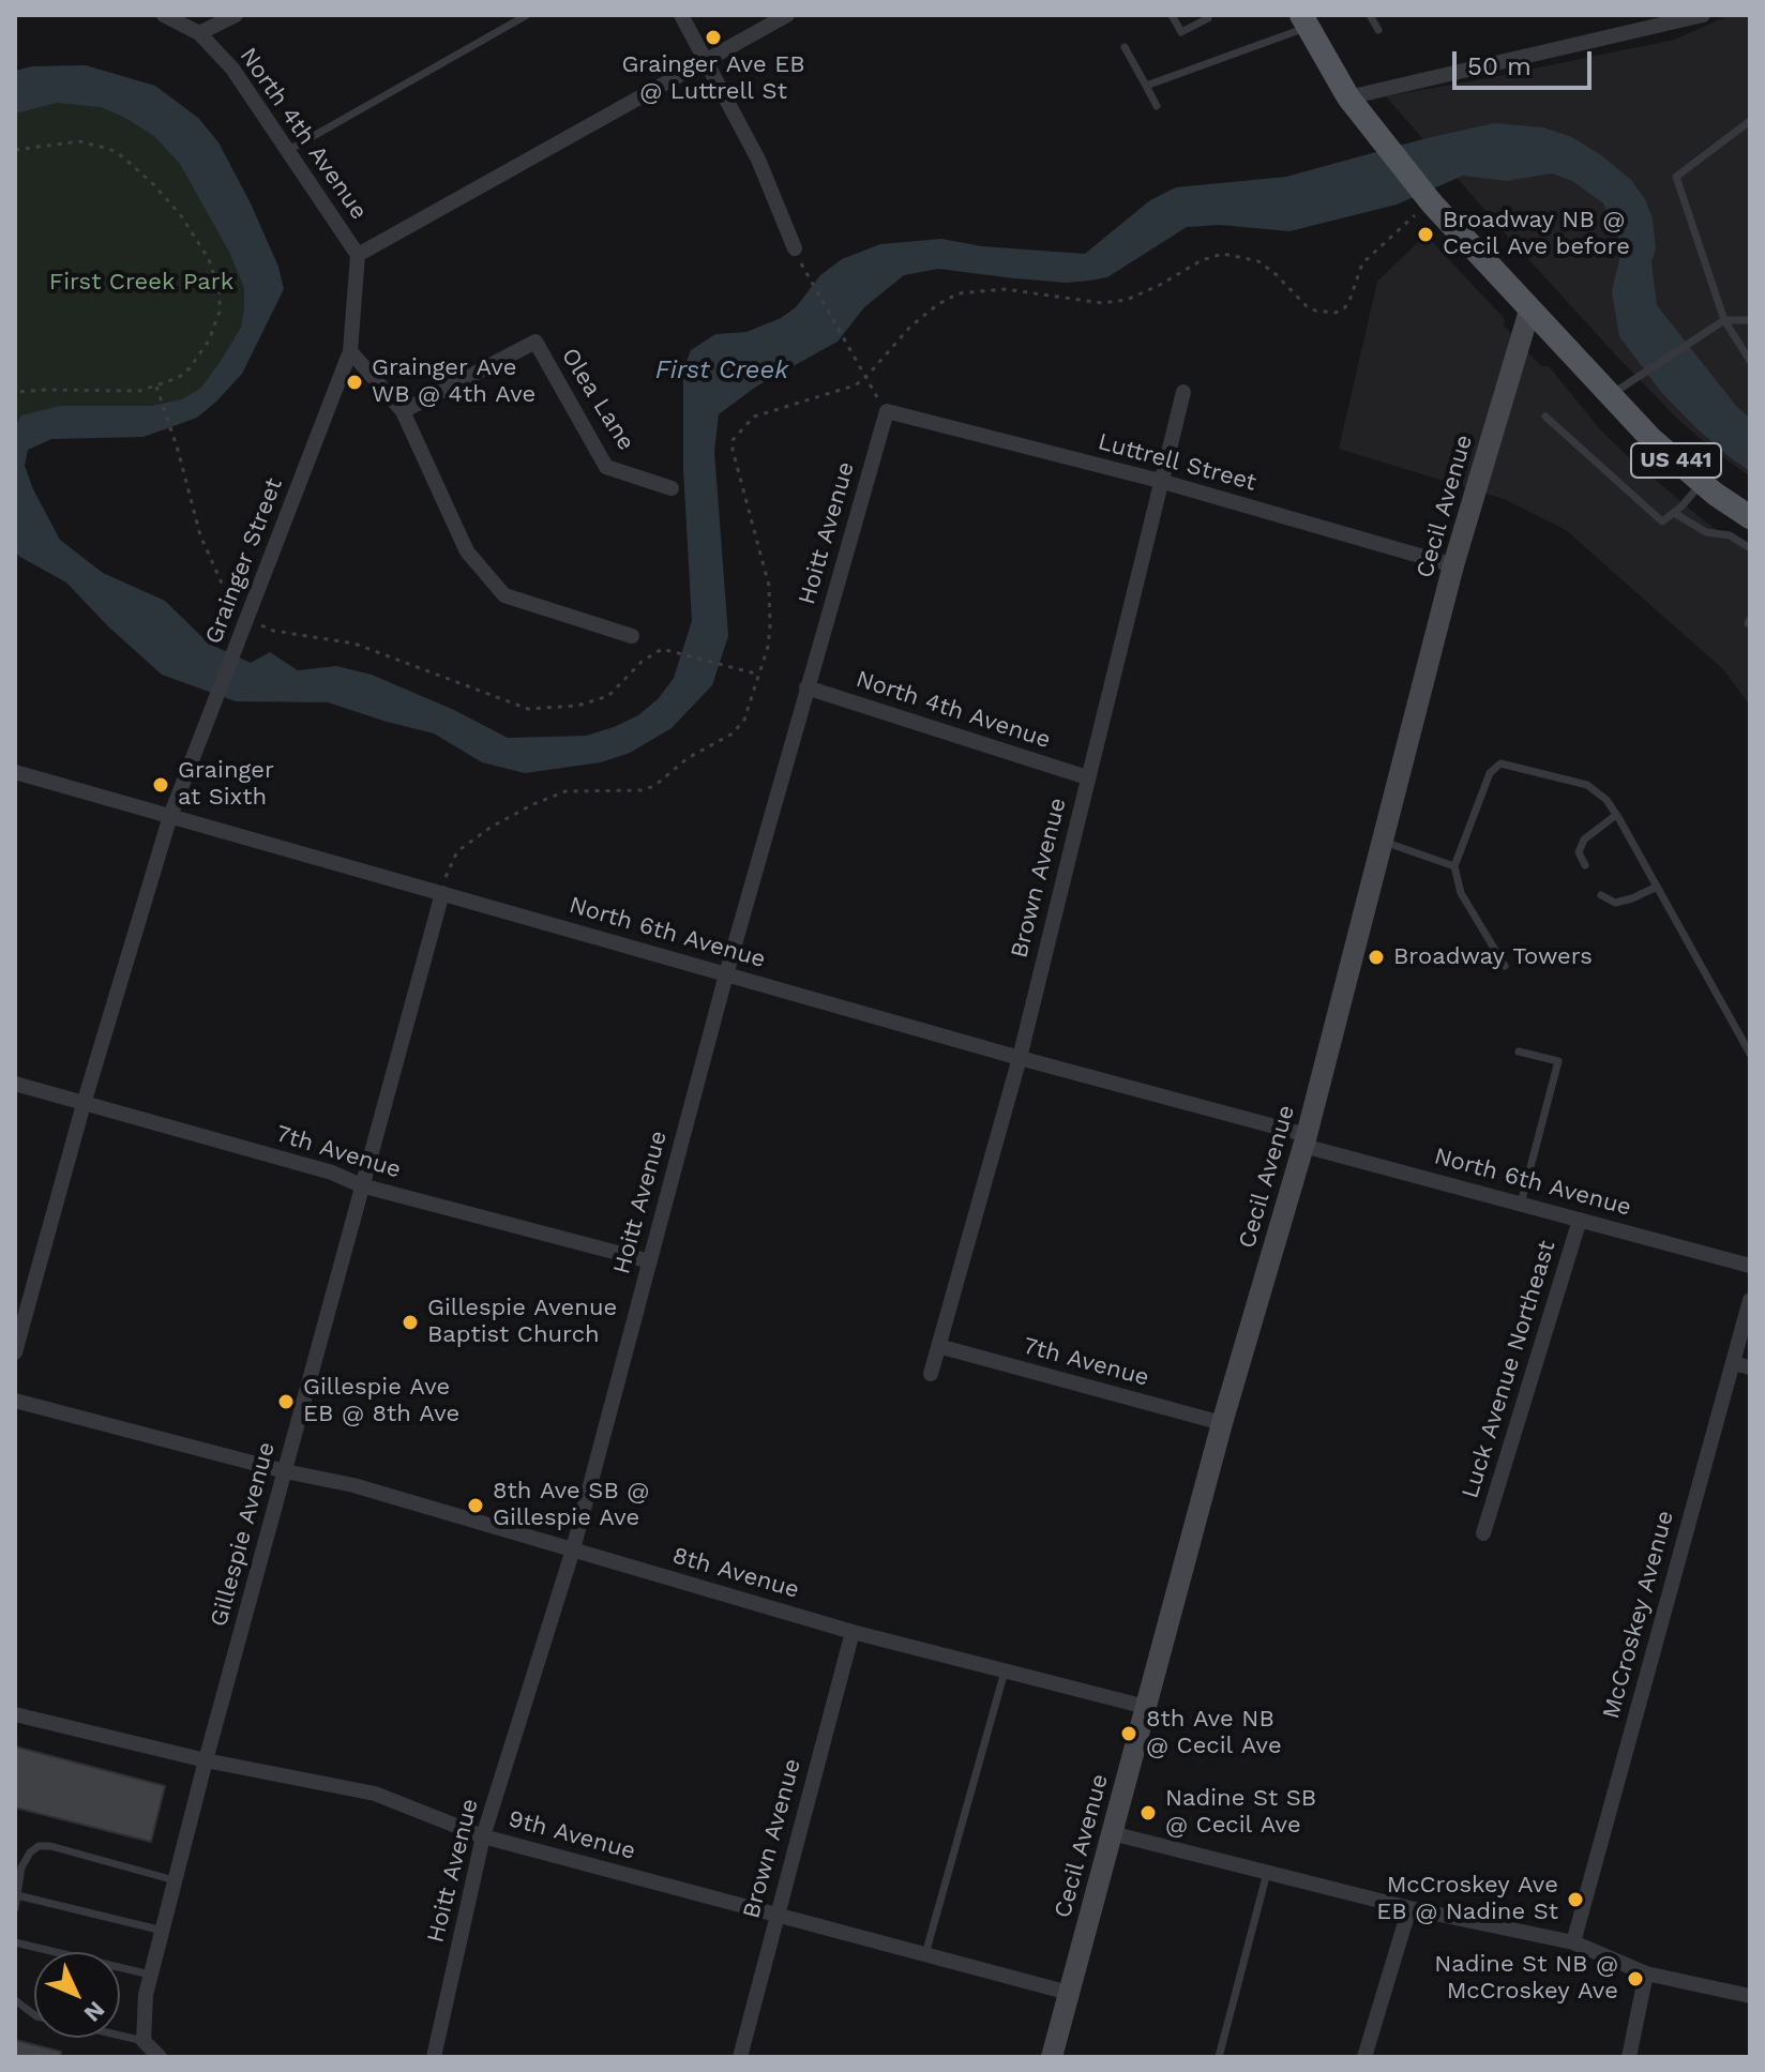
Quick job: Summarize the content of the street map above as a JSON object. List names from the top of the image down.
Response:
{
  "streets": {
    "main road": ["US 441"],
    "street": [
      "North 4th Avenue",
      "Olea Lane",
      "Luttrell Street",
      "Cecil Avenue",
      "Hoitt Avenue",
      "Grainger Street",
      "Brown Avenue",
      "North 6th Avenue",
      "7th Avenue",
      "Luck Avenue Northeast",
      "Gillespie Avenue",
      "8th Avenue",
      "McCroskey Avenue",
      "9th Avenue"
    ]
  },
  "crossings": [
    ["North 4th Avenue", "Hoitt Avenue"],
    ["North 4th Avenue", "Grainger Street"],
    ["North 4th Avenue", "Brown Avenue"],
    ["US 441", "Cecil Avenue"],
    ["Luttrell Street", "Cecil Avenue"],
    ["Luttrell Street", "Hoitt Avenue"],
    ["Luttrell Street", "Brown Avenue"],
    ["Cecil Avenue", "North 6th Avenue"],
    ["Cecil Avenue", "7th Avenue"],
    ["Cecil Avenue", "8th Avenue"],
    ["Cecil Avenue", "9th Avenue"],
    ["Hoitt Avenue", "North 6th Avenue"],
    ["Hoitt Avenue", "7th Avenue"],
    ["Hoitt Avenue", "8th Avenue"],
    ["Hoitt Avenue", "9th Avenue"],
    ["Grainger Street", "North 6th Avenue"],
    ["Grainger Street", "7th Avenue"],
    ["Brown Avenue", "North 6th Avenue"],
    ["Brown Avenue", "7th Avenue"],
    ["Brown Avenue", "8th Avenue"],
    ["Brown Avenue", "9th Avenue"],
    ["North 6th Avenue", "Luck Avenue Northeast"],
    ["North 6th Avenue", "Gillespie Avenue"],
    ["7th Avenue", "Gillespie Avenue"],
    ["Gillespie Avenue", "8th Avenue"],
    ["Gillespie Avenue", "9th Avenue"]
  ],
  "water": ["First Creek"],
  "parks": ["First Creek Park"],
  "places": [
    "Grainger Ave EB @ Luttrell St",
    "Broadway NB @ Cecil Ave before",
    "Grainger Ave WB @ 4th Ave",
    "Grainger at Sixth",
    "Broadway Towers",
    "Gillespie Avenue Baptist Church",
    "Gillespie Ave EB @ 8th Ave",
    "8th Ave SB @ Gillespie Ave",
    "8th Ave NB @ Cecil Ave",
    "Nadine St SB @ Cecil Ave",
    "McCroskey Ave EB @ Nadine St",
    "Nadine St NB @ McCroskey Ave"
  ],
  "scale_bar": "50 m",
  "north": "bottom right"
}
